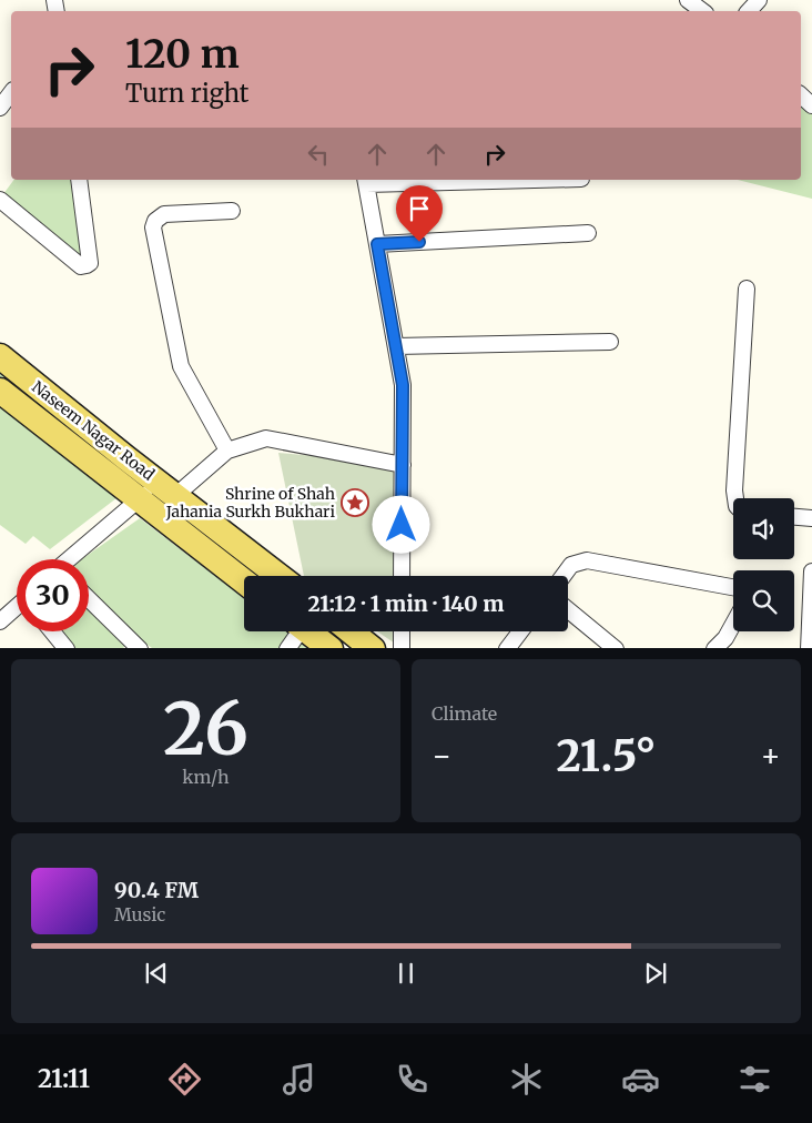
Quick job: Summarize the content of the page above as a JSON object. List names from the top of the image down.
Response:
{
  "streets": {
    "main road": ["Naseem Nagar Road"]
  },
  "places": {
    "place": ["Shrine of Shah Jahania Surkh Bukhari"]
  },
  "page": {
    "turn": ["120 m", "Turn right"],
    "limit": "30",
    "trip": "21:12 · 1 min · 140 m",
    "tile": [
      ["26", "km/h"],
      "Climate"
    ],
    "heat": ["−", "21.5°", "+"],
    "song": ["90.4 FM", "Music"],
    "tabs": "21:11"
  }
}
